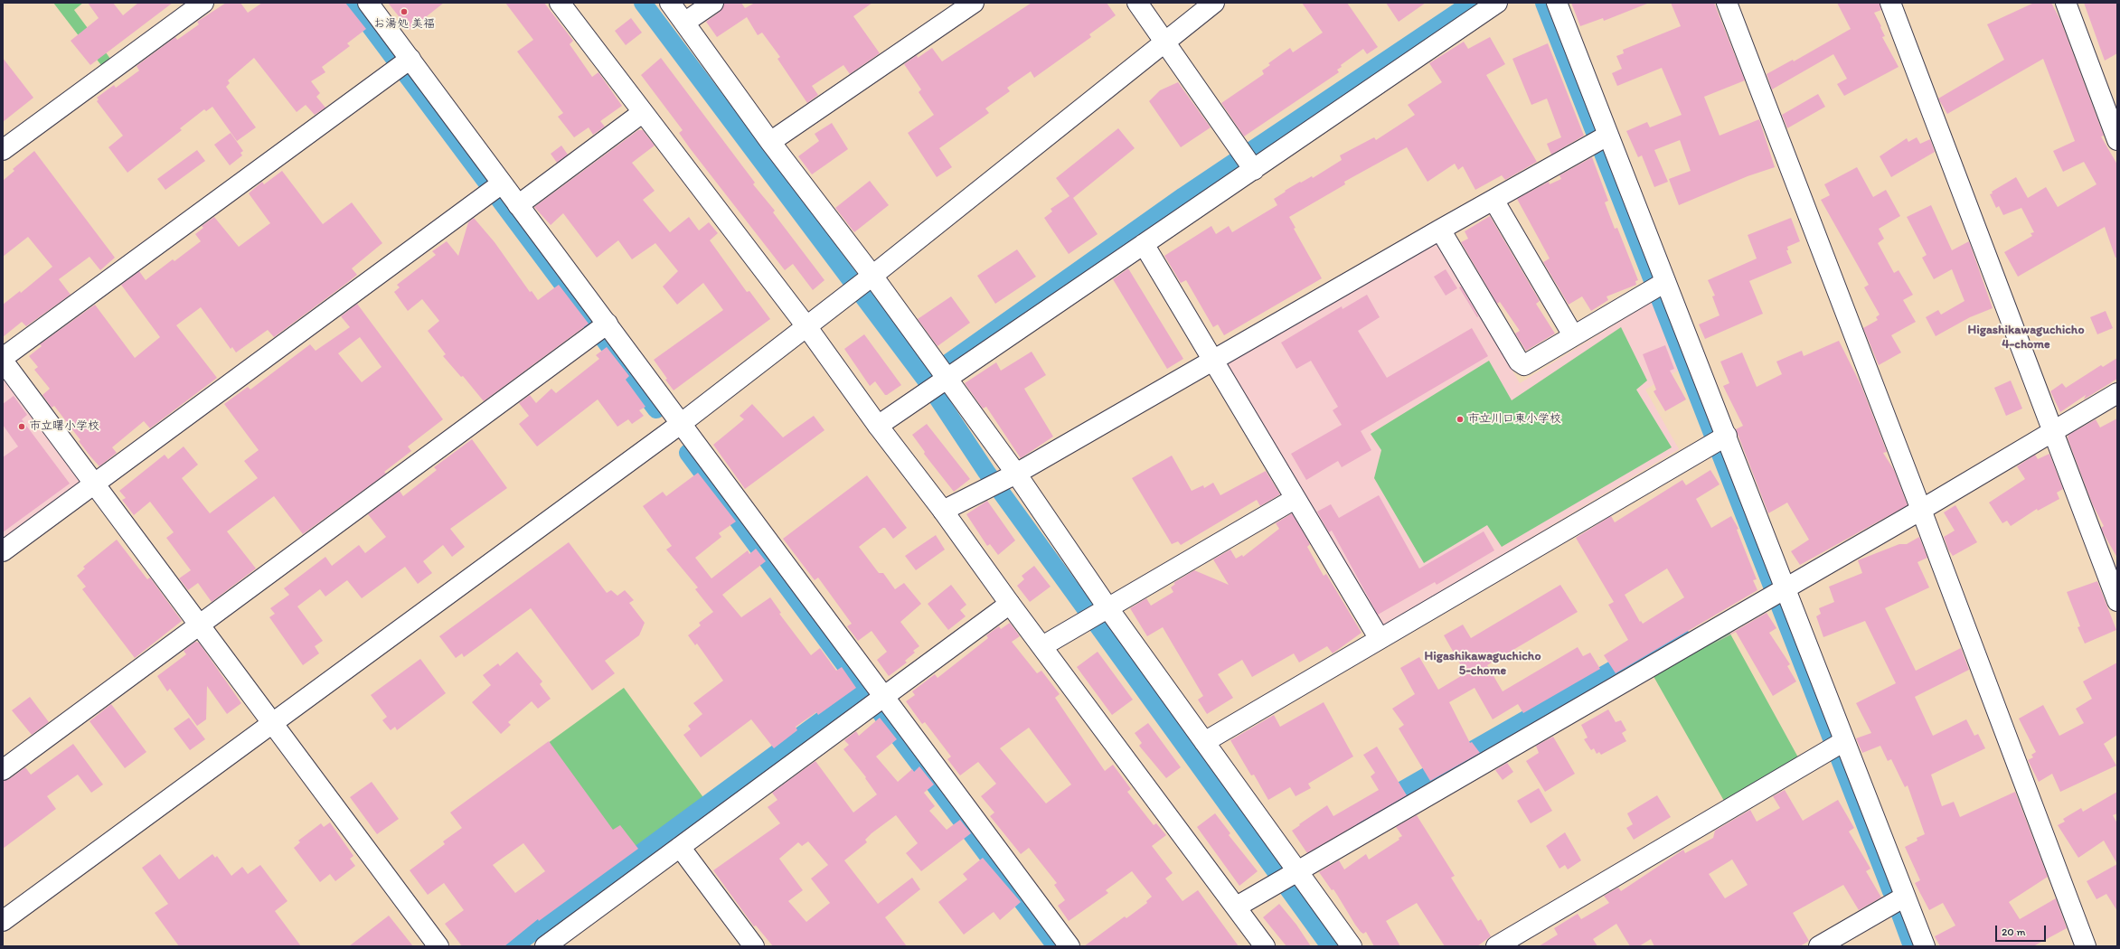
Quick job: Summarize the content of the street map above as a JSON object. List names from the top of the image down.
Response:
{
  "districts": ["Higashikawaguchicho 4-chome", "Higashikawaguchicho 5-chome"],
  "places": ["お湯処 美福", "市立川口東小学校", "市立曙小学校"],
  "scale_bar": "20 m"
}
